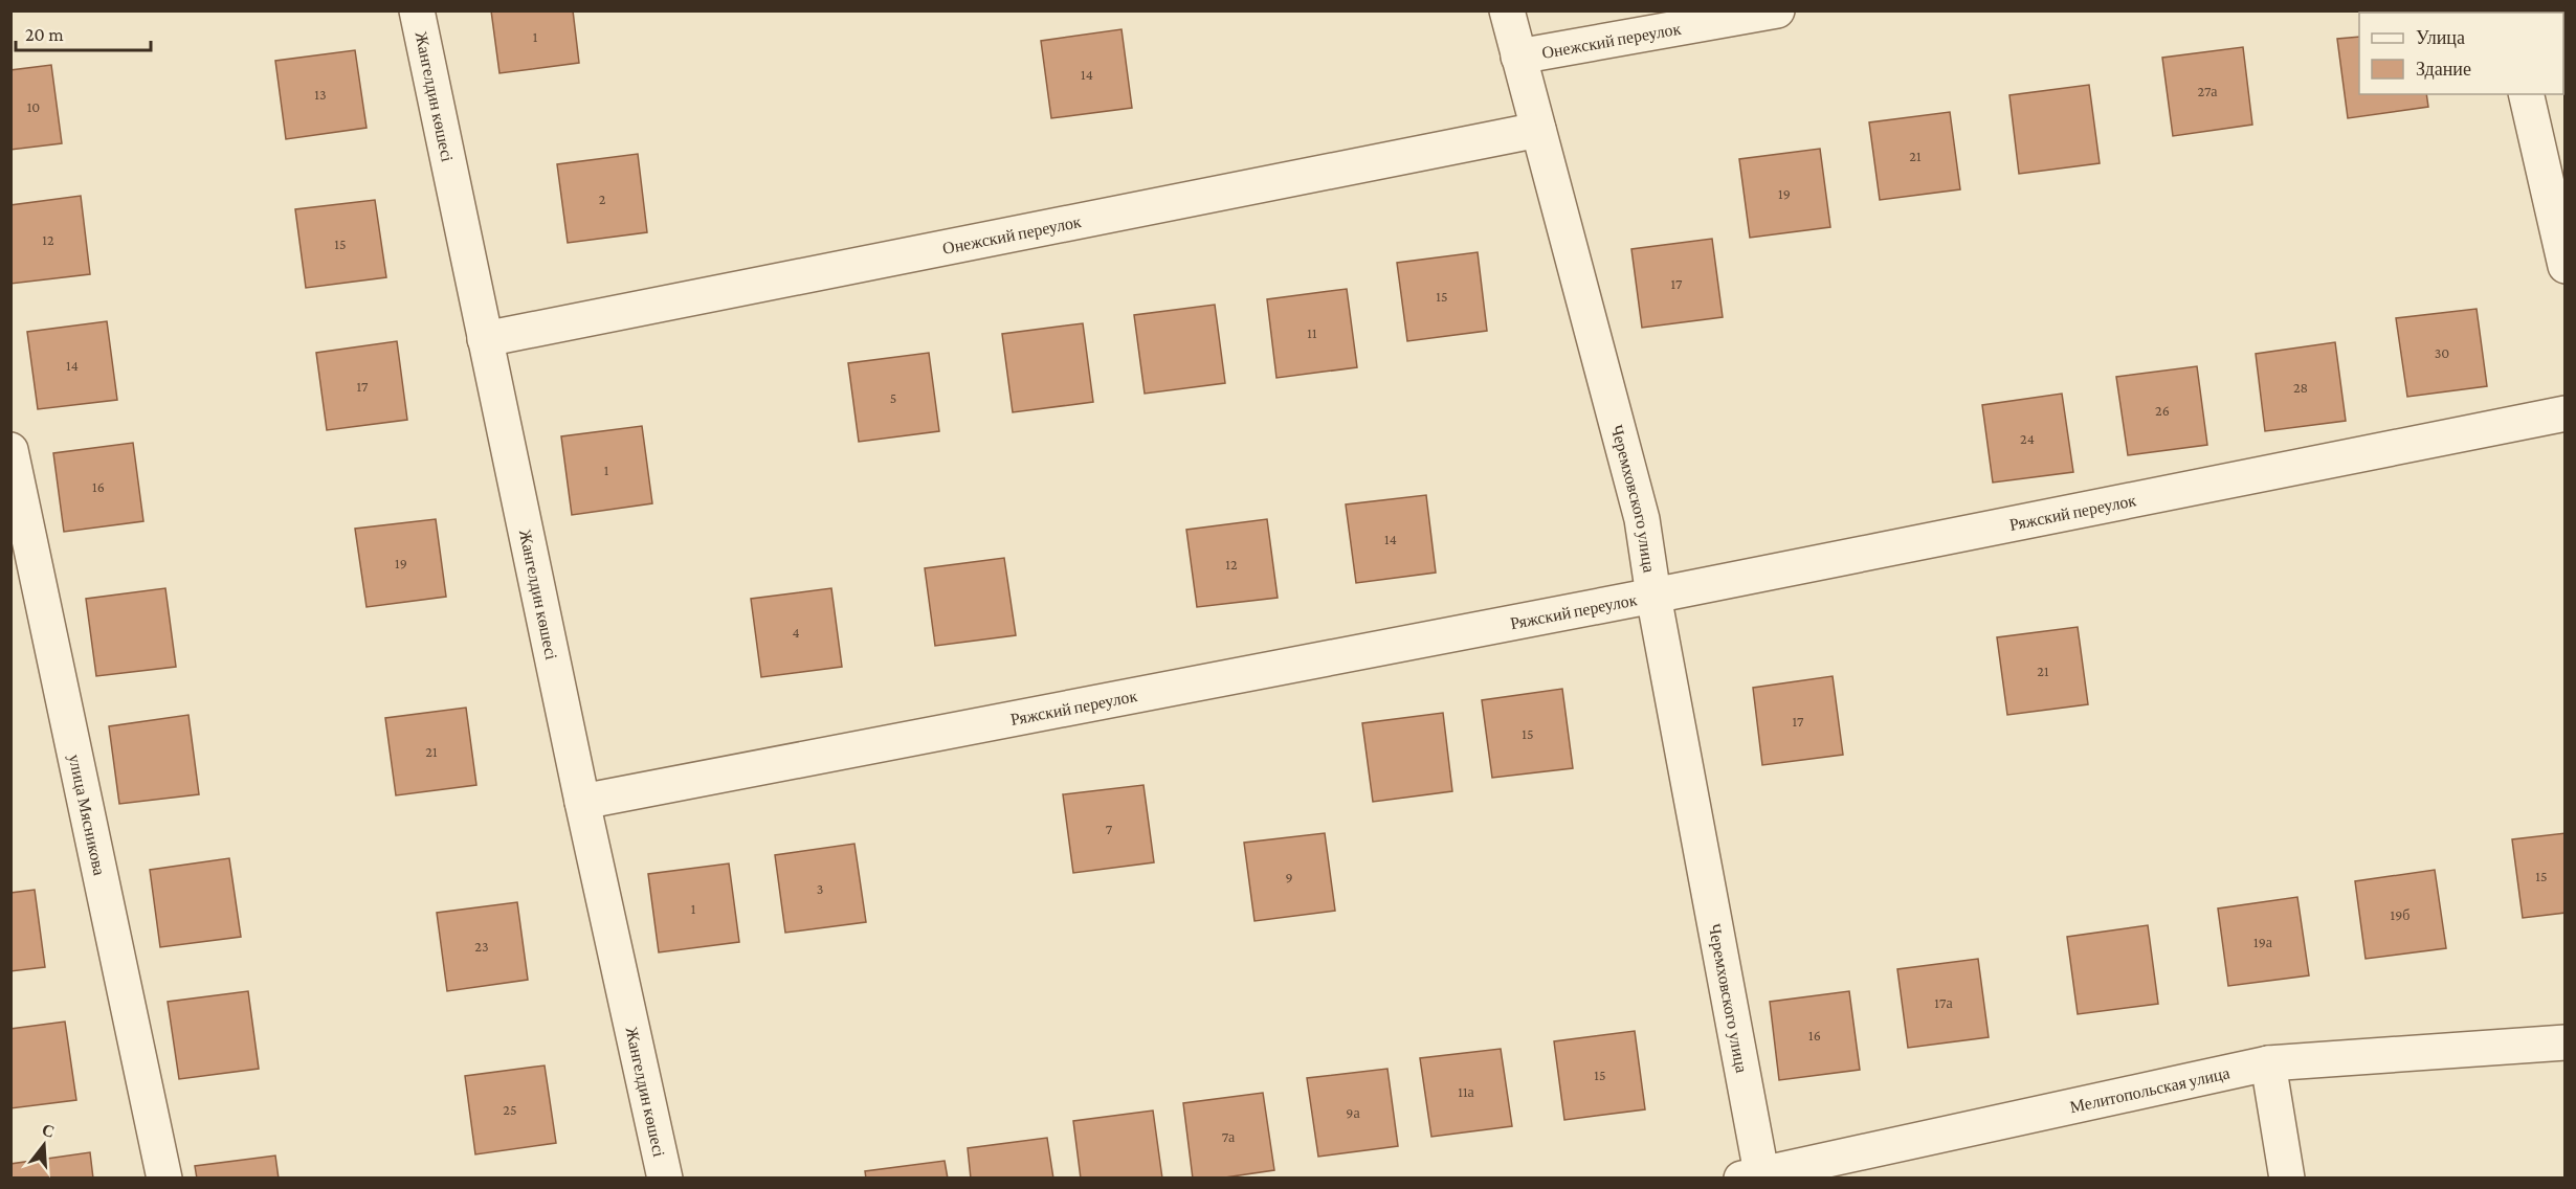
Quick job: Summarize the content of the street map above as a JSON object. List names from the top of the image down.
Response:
{
  "streets": {
    "street": [
      "Онежский переулок",
      "Жангелдин көшесі",
      "Черемховского улица",
      "Ряжский переулок",
      "улица Мясникова",
      "Мелитопольская улица"
    ]
  },
  "crossings": [
    ["Онежский переулок", "Жангелдин көшесі"],
    ["Онежский переулок", "Черемховского улица"],
    ["Жангелдин көшесі", "Ряжский переулок"],
    ["Черемховского улица", "Ряжский переулок"],
    ["Черемховского улица", "Мелитопольская улица"]
  ],
  "house_numbers": [
    "1",
    "14",
    "27а",
    "13",
    "10",
    "21",
    "19",
    "2",
    "12",
    "15",
    "17",
    "15",
    "11",
    "30",
    "14",
    "17",
    "28",
    "5",
    "26",
    "24",
    "1",
    "16",
    "14",
    "19",
    "12",
    "4",
    "21",
    "17",
    "15",
    "21",
    "7",
    "15",
    "9",
    "3",
    "1",
    "19б",
    "19а",
    "23",
    "17а",
    "16",
    "15",
    "11а",
    "25",
    "9а",
    "7а"
  ],
  "legend": ["Улица", "Здание"],
  "scale_bar": "20 m",
  "north": "top"
}
